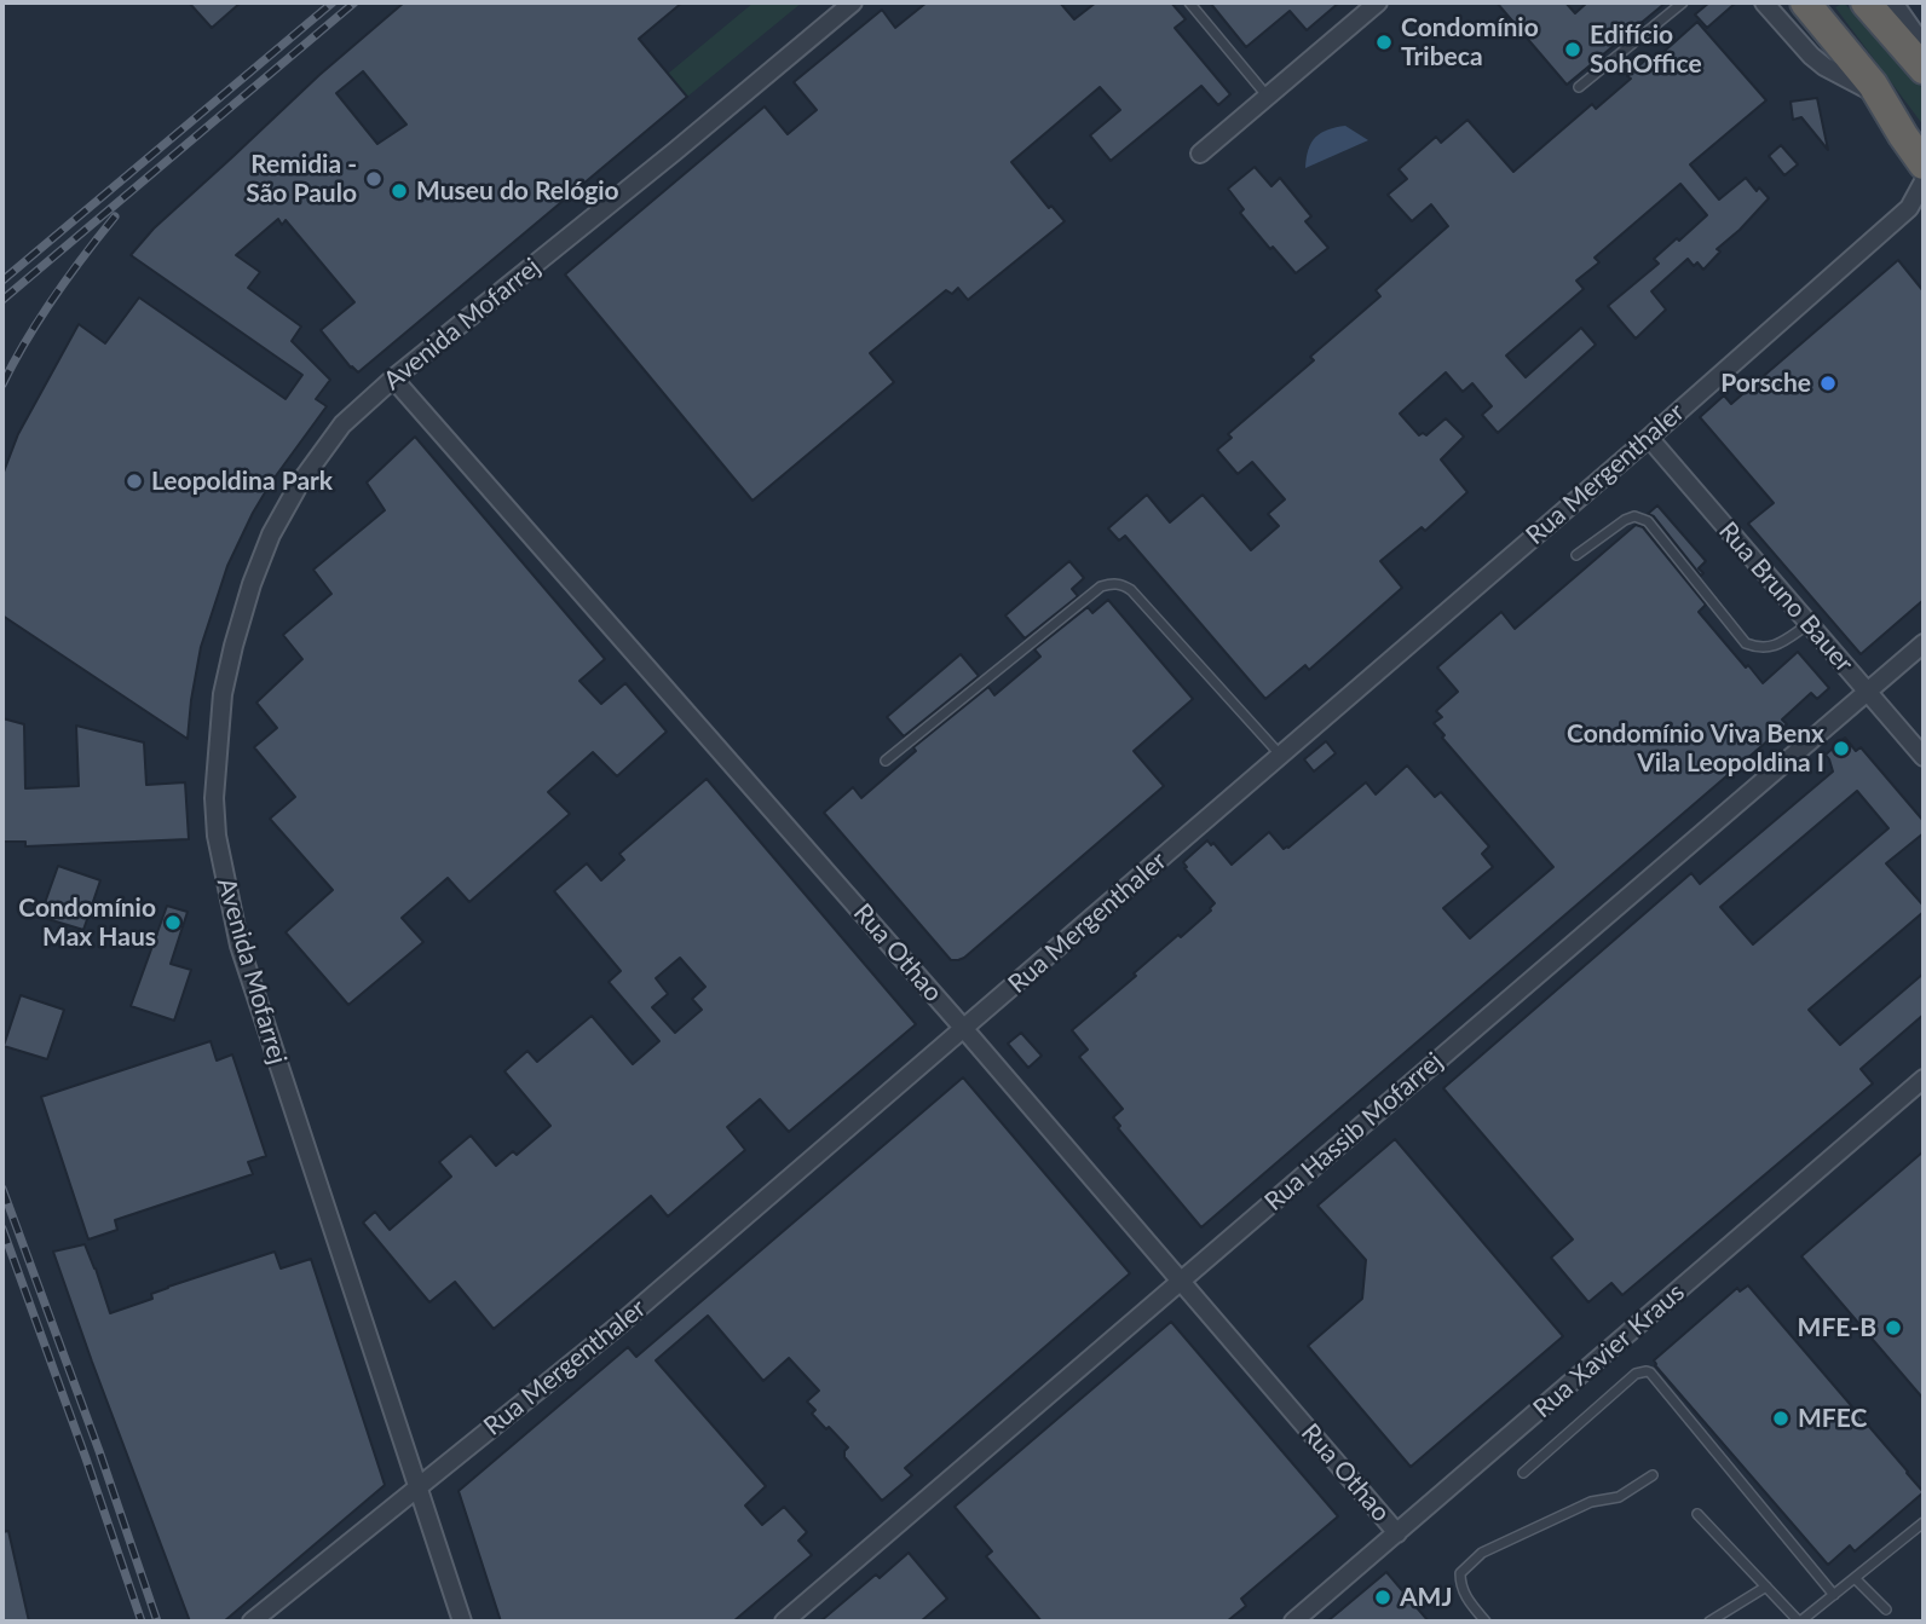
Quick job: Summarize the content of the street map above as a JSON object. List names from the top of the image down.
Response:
{
  "streets": {
    "street": [
      "Avenida Mofarrej",
      "Rua Mergenthaler",
      "Rua Bruno Bauer",
      "Rua Othao",
      "Rua Hassib Mofarrej",
      "Rua Xavier Kraus"
    ]
  },
  "crossings": [
    ["Avenida Mofarrej", "Rua Mergenthaler"],
    ["Avenida Mofarrej", "Rua Othao"],
    ["Rua Mergenthaler", "Rua Bruno Bauer"],
    ["Rua Mergenthaler", "Rua Othao"],
    ["Rua Bruno Bauer", "Rua Hassib Mofarrej"],
    ["Rua Othao", "Rua Hassib Mofarrej"],
    ["Rua Othao", "Rua Xavier Kraus"]
  ],
  "places": [
    "Condomínio Tribeca",
    "Edifício SohOffice",
    "Remidia - São Paulo",
    "Museu do Relógio",
    "Porsche",
    "Leopoldina Park",
    "Condomínio Viva Benx Vila Leopoldina I",
    "Condomínio Max Haus",
    "MFE-B",
    "MFEC",
    "AMJ"
  ]
}
